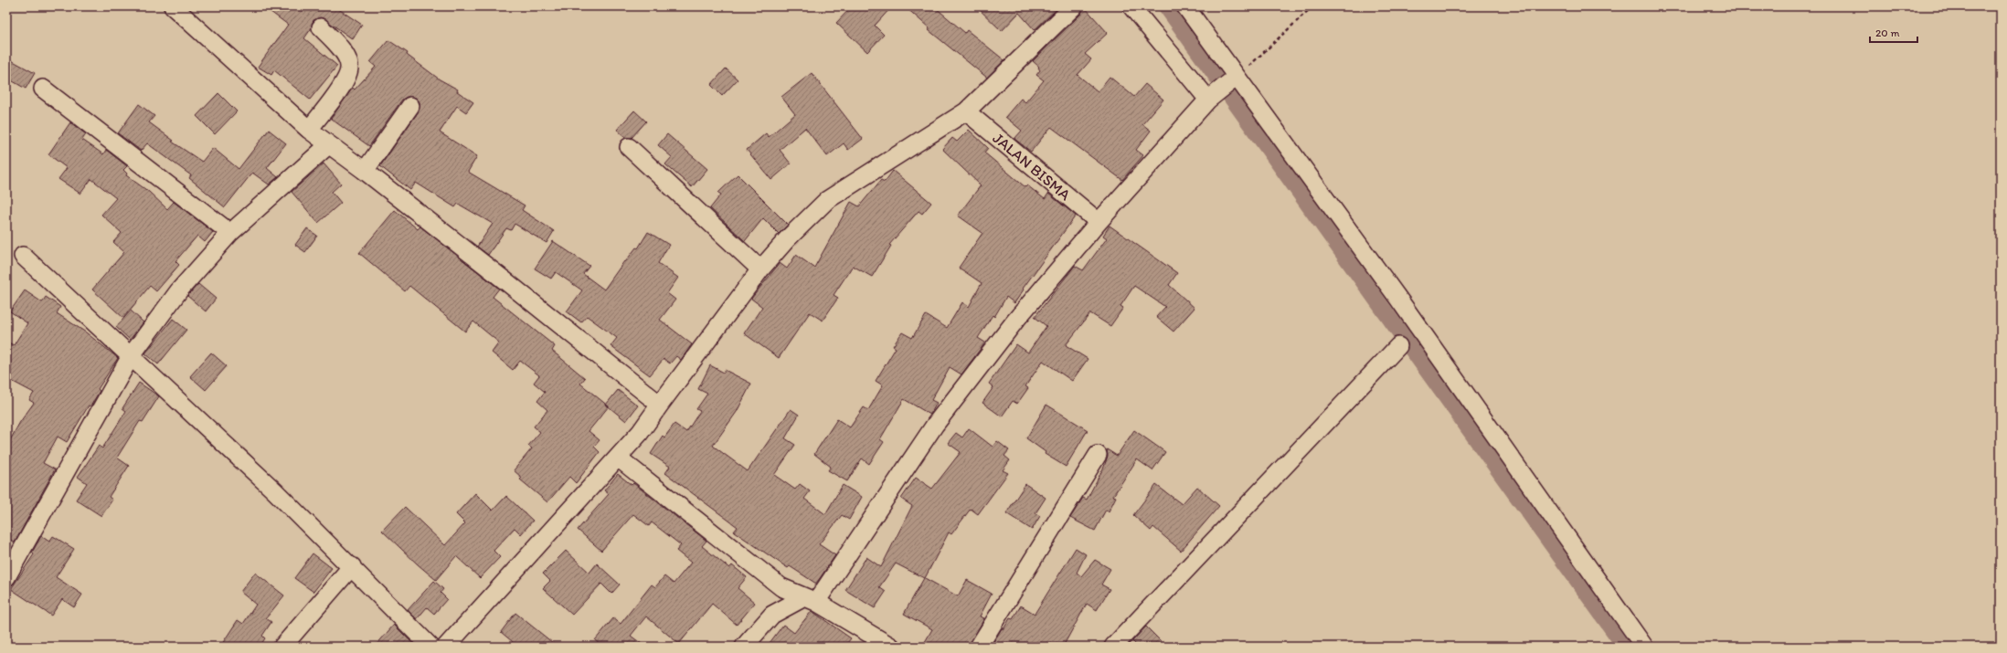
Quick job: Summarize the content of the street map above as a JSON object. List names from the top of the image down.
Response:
{
  "streets": {
    "street": ["JALAN BISMA"]
  },
  "scale_bar": "20 m"
}
